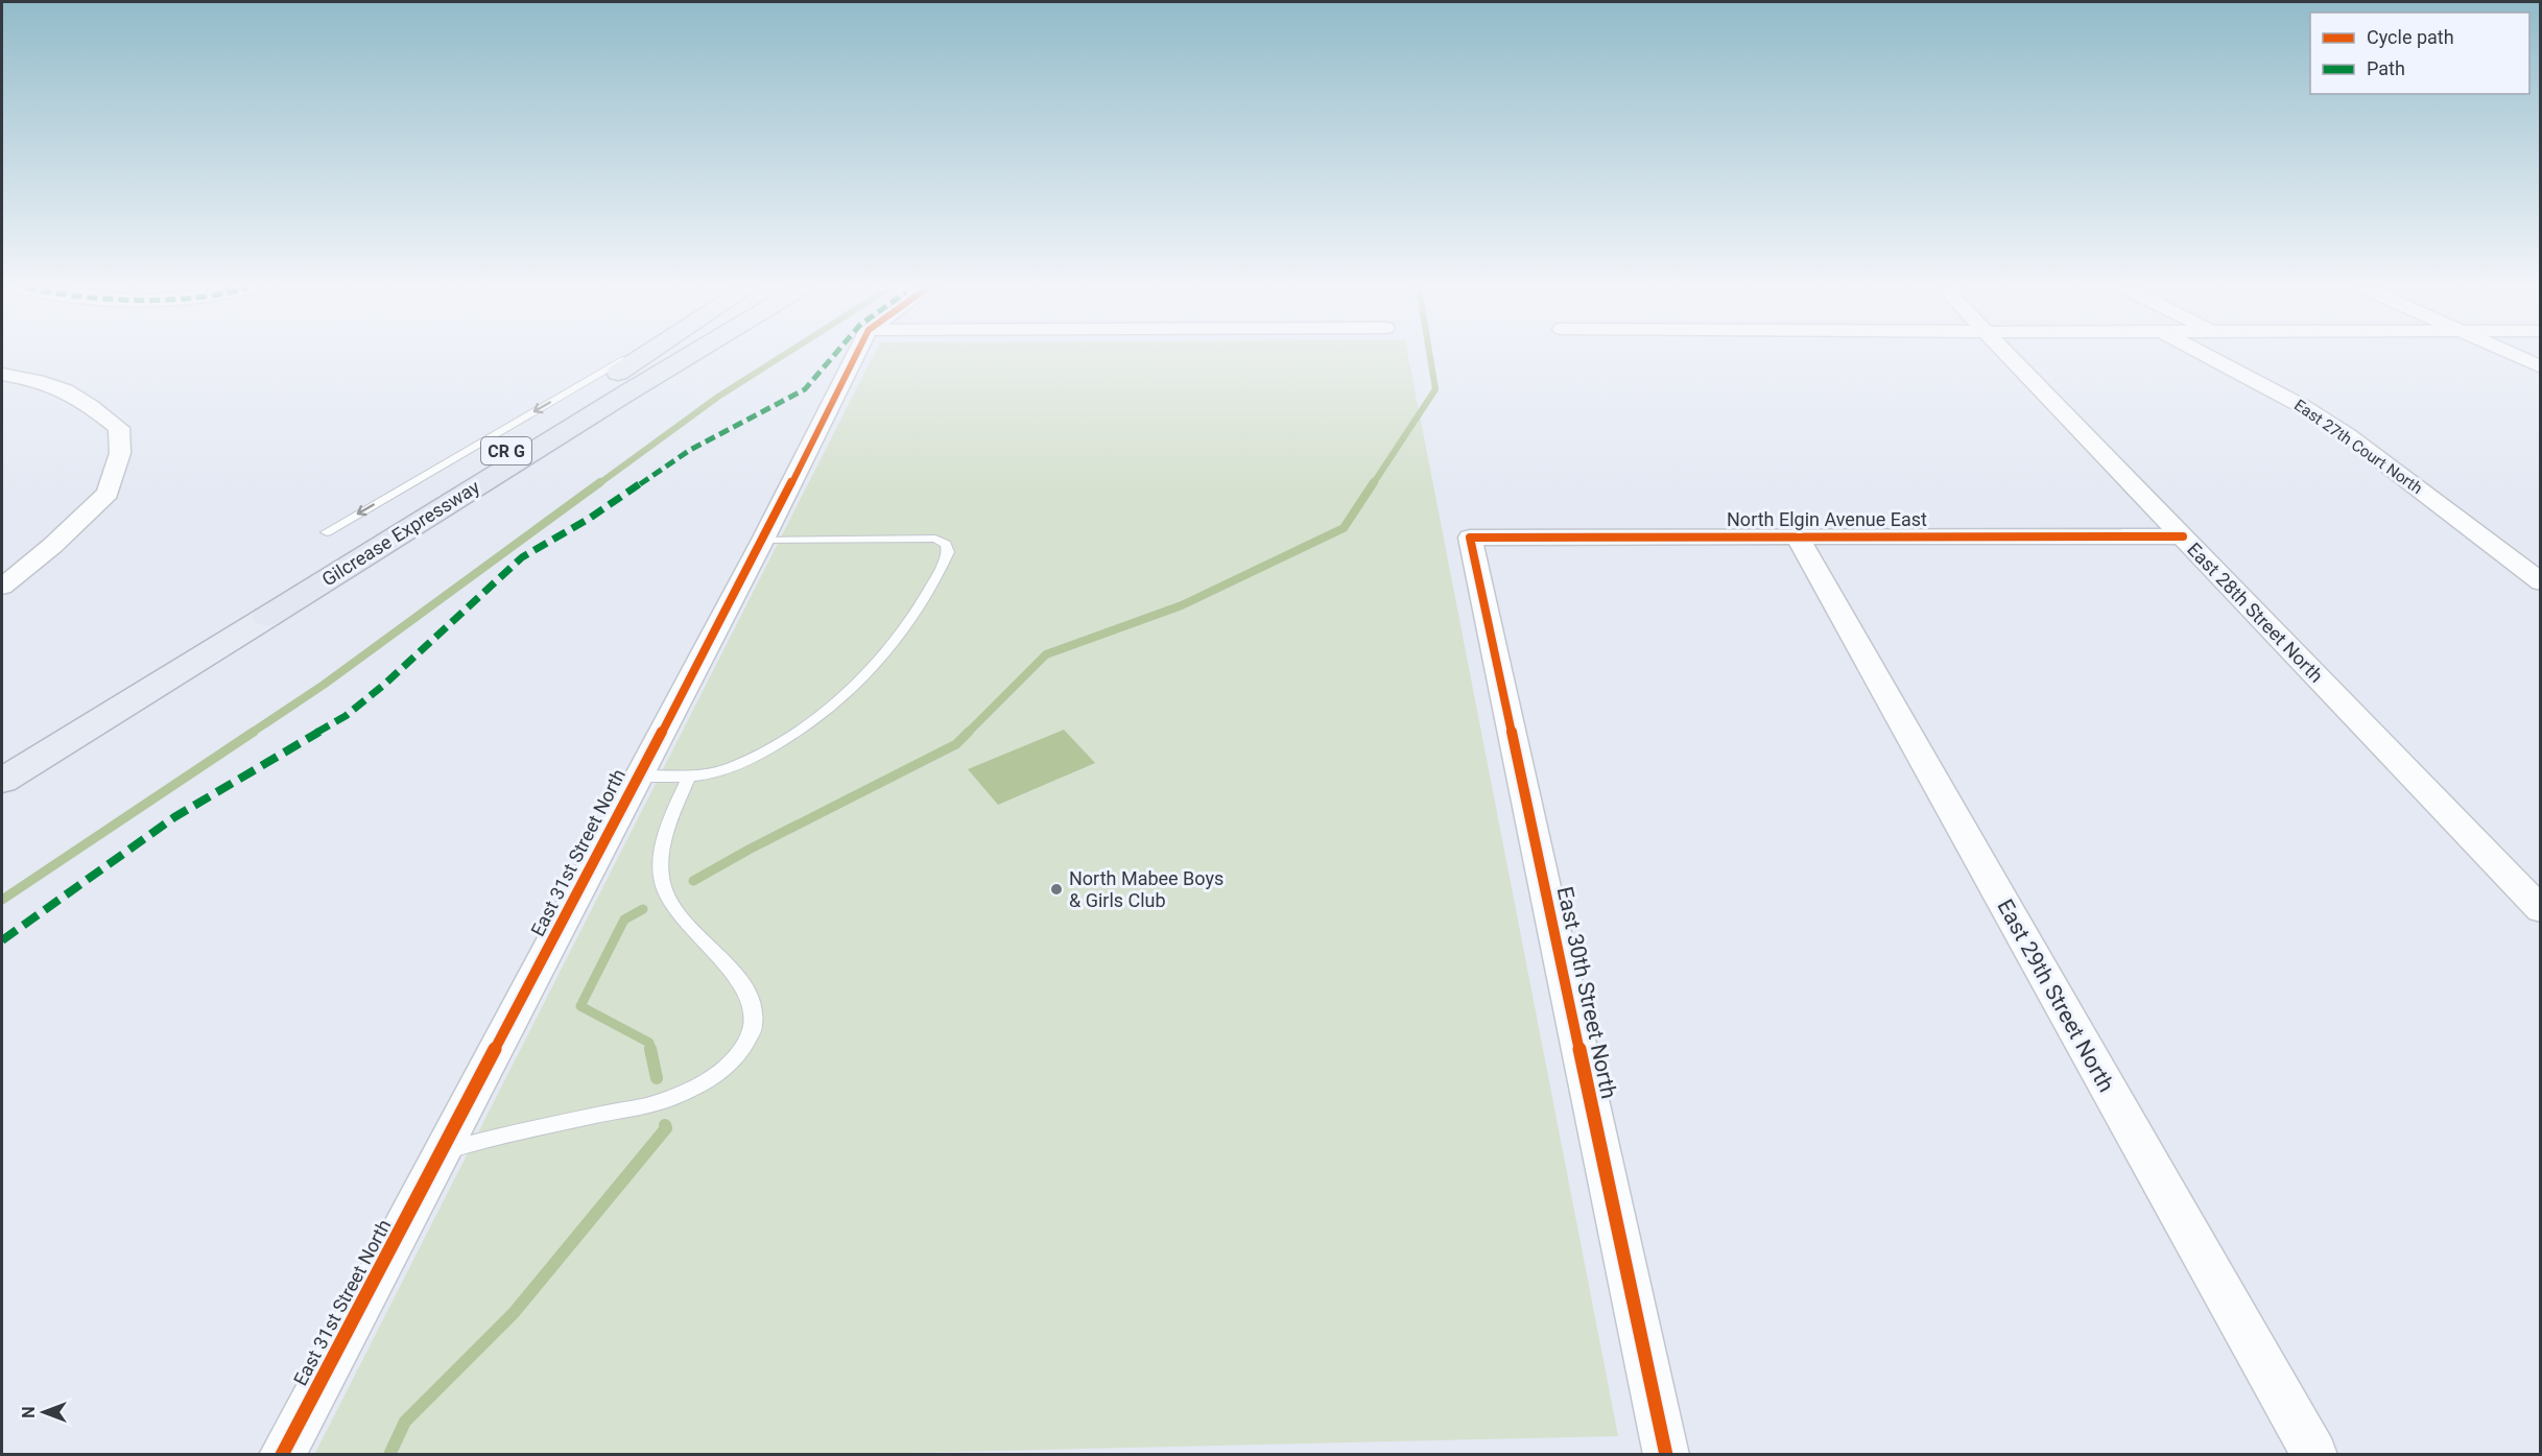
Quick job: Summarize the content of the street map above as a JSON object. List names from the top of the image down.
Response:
{
  "streets": {
    "highway": ["CR G", "Gilcrease Expressway"],
    "street": [
      "East 27th Court North",
      "North Elgin Avenue East",
      "East 28th Street North",
      "East 31st Street North",
      "East 30th Street North",
      "East 29th Street North"
    ]
  },
  "crossings": [
    ["CR G", "Gilcrease Expressway"],
    ["North Elgin Avenue East", "East 28th Street North"],
    ["North Elgin Avenue East", "East 30th Street North"],
    ["North Elgin Avenue East", "East 29th Street North"]
  ],
  "places": ["North Mabee Boys & Girls Club"],
  "legend": ["Cycle path", "Path"],
  "north": "left"
}
